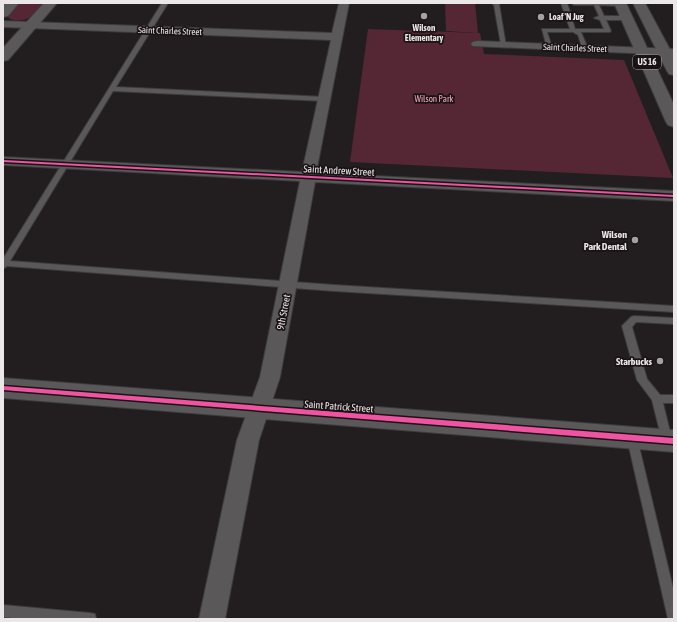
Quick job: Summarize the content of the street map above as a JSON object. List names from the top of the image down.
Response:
{
  "streets": {
    "highway": ["US 16"],
    "street": [
      "Saint Charles Street",
      "Saint Andrew Street",
      "9th Street",
      "Saint Patrick Street"
    ]
  },
  "crossings": [
    ["Saint Charles Street", "US 16"],
    ["Saint Charles Street", "9th Street"],
    ["Saint Andrew Street", "9th Street"],
    ["9th Street", "Saint Patrick Street"]
  ],
  "parks": ["Wilson Park"],
  "places": [
    "Wilson Elementary",
    "Loaf 'N Jug",
    "Wilson Park Dental",
    "Starbucks"
  ]
}
